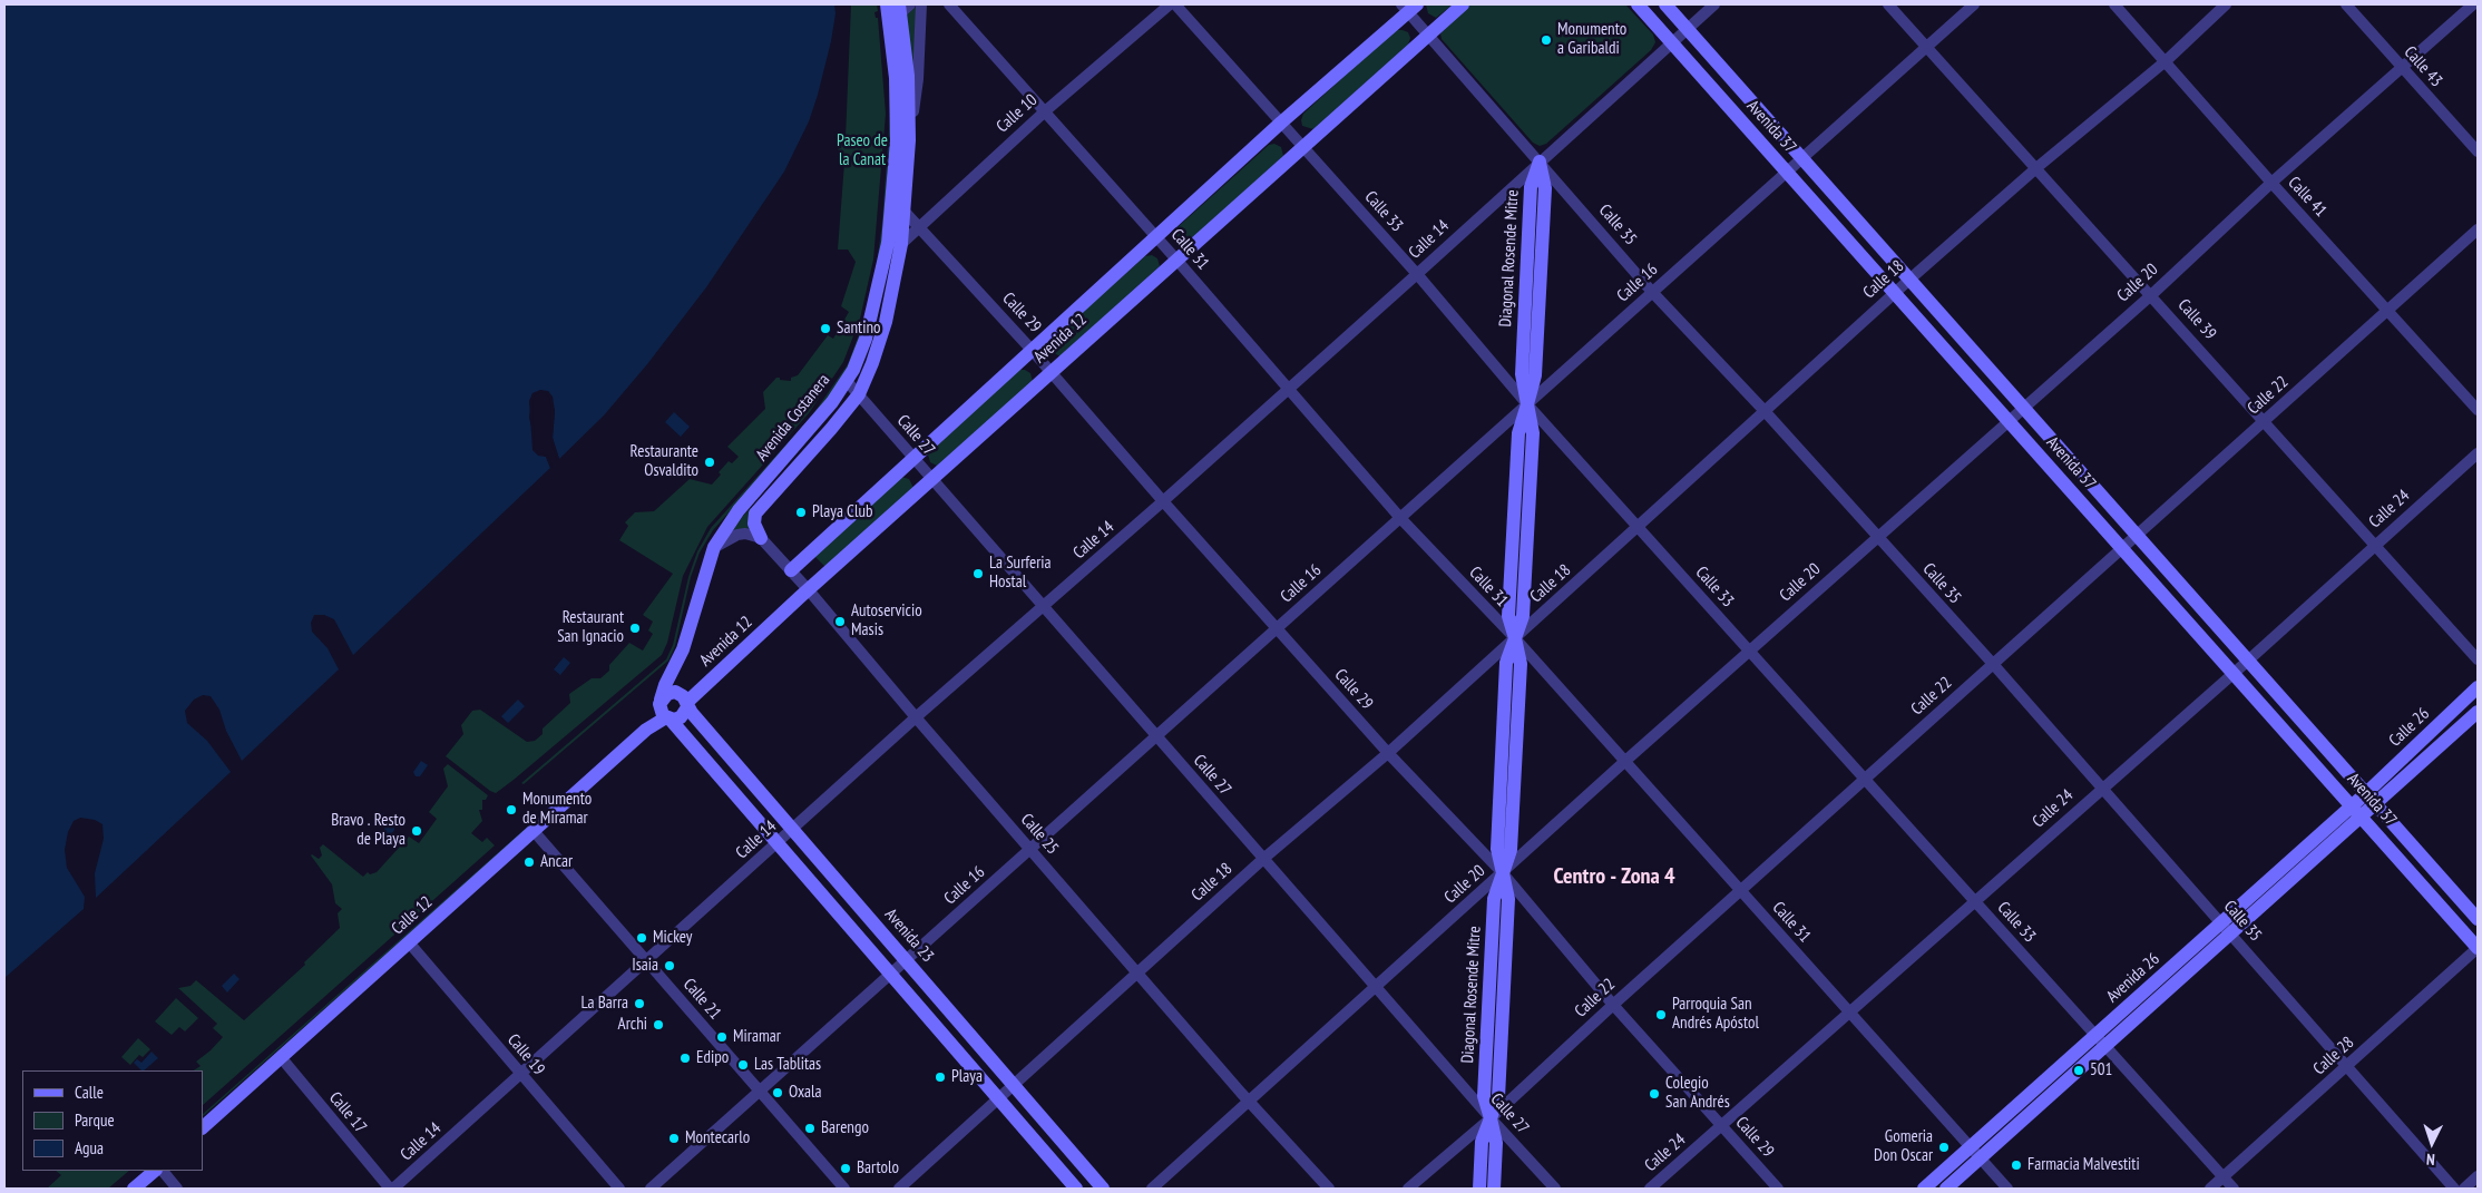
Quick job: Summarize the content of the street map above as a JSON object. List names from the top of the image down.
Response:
{
  "streets": {
    "main road": [
      "Avenida 37",
      "Diagonal Rosende Mitre",
      "Avenida 12",
      "Avenida Costanera",
      "Calle 26",
      "Calle 12",
      "Avenida 23",
      "Avenida 26"
    ],
    "street": [
      "Calle 43",
      "Calle 10",
      "Calle 41",
      "Calle 33",
      "Calle 35",
      "Calle 14",
      "Calle 31",
      "Calle 18",
      "Calle 16",
      "Calle 20",
      "Calle 29",
      "Calle 39",
      "Calle 22",
      "Calle 27",
      "Calle 24",
      "Calle 25",
      "Calle 21",
      "Calle 19",
      "Calle 28",
      "Calle 17"
    ]
  },
  "crossings": [
    ["Calle 43", "Calle 20"],
    ["Calle 10", "Calle 31"],
    ["Calle 10", "Calle 29"],
    ["Calle 10", "Avenida Costanera"],
    ["Avenida 37", "Calle 14"],
    ["Avenida 37", "Calle 18"],
    ["Avenida 37", "Calle 16"],
    ["Avenida 37", "Calle 20"],
    ["Avenida 37", "Calle 22"],
    ["Avenida 37", "Calle 24"],
    ["Avenida 37", "Calle 26"],
    ["Avenida 37", "Avenida 26"],
    ["Avenida 37", "Calle 28"],
    ["Calle 41", "Calle 18"],
    ["Calle 41", "Calle 20"],
    ["Calle 41", "Calle 22"],
    ["Calle 33", "Calle 14"],
    ["Calle 33", "Diagonal Rosende Mitre"],
    ["Calle 33", "Calle 18"],
    ["Calle 33", "Calle 16"],
    ["Calle 33", "Calle 20"],
    ["Calle 33", "Avenida 12"],
    ["Calle 33", "Calle 22"],
    ["Calle 33", "Calle 24"],
    ["Calle 33", "Avenida 26"],
    ["Calle 33", "Calle 28"],
    ["Calle 35", "Calle 14"],
    ["Calle 35", "Diagonal Rosende Mitre"],
    ["Calle 35", "Calle 18"],
    ["Calle 35", "Calle 16"],
    ["Calle 35", "Calle 20"],
    ["Calle 35", "Avenida 12"],
    ["Calle 35", "Calle 22"],
    ["Calle 35", "Calle 24"],
    ["Calle 35", "Avenida 26"],
    ["Calle 35", "Calle 28"],
    ["Calle 14", "Calle 31"],
    ["Calle 14", "Diagonal Rosende Mitre"],
    ["Calle 14", "Calle 29"],
    ["Calle 14", "Calle 27"],
    ["Calle 14", "Calle 25"],
    ["Calle 14", "Avenida 23"],
    ["Calle 14", "Calle 21"],
    ["Calle 14", "Calle 19"],
    ["Calle 14", "Calle 17"],
    ["Calle 31", "Diagonal Rosende Mitre"],
    ["Calle 31", "Calle 18"],
    ["Calle 31", "Calle 16"],
    ["Calle 31", "Calle 20"],
    ["Calle 31", "Avenida 12"],
    ["Calle 31", "Calle 22"],
    ["Calle 31", "Calle 24"],
    ["Calle 31", "Avenida 26"],
    ["Diagonal Rosende Mitre", "Calle 18"],
    ["Diagonal Rosende Mitre", "Calle 16"],
    ["Diagonal Rosende Mitre", "Calle 20"],
    ["Diagonal Rosende Mitre", "Calle 29"],
    ["Diagonal Rosende Mitre", "Calle 22"],
    ["Diagonal Rosende Mitre", "Calle 27"],
    ["Calle 18", "Calle 29"],
    ["Calle 18", "Calle 39"],
    ["Calle 18", "Calle 27"],
    ["Calle 18", "Calle 25"],
    ["Calle 18", "Avenida 23"],
    ["Calle 16", "Calle 29"],
    ["Calle 16", "Calle 39"],
    ["Calle 16", "Calle 27"],
    ["Calle 16", "Calle 25"],
    ["Calle 16", "Avenida 23"],
    ["Calle 16", "Calle 21"],
    ["Calle 20", "Calle 29"],
    ["Calle 20", "Calle 39"],
    ["Calle 20", "Calle 27"],
    ["Calle 20", "Calle 25"],
    ["Calle 29", "Avenida 12"],
    ["Calle 29", "Calle 22"],
    ["Calle 29", "Avenida Costanera"],
    ["Calle 29", "Calle 24"],
    ["Calle 39", "Calle 22"],
    ["Calle 39", "Calle 24"],
    ["Avenida 12", "Avenida Costanera"],
    ["Avenida 12", "Calle 27"],
    ["Avenida 12", "Calle 25"],
    ["Avenida 12", "Calle 12"],
    ["Avenida 12", "Avenida 23"],
    ["Calle 22", "Calle 27"],
    ["Avenida Costanera", "Calle 27"],
    ["Avenida Costanera", "Calle 25"],
    ["Avenida Costanera", "Calle 12"],
    ["Calle 26", "Avenida 26"],
    ["Calle 12", "Calle 21"],
    ["Calle 12", "Calle 19"],
    ["Calle 12", "Calle 17"]
  ],
  "districts": ["Centro - Zona 4"],
  "parks": ["Paseo de la Canat"],
  "places": [
    "Monumento a Garibaldi",
    "Santino",
    "Restaurante Osvaldito",
    "Playa Club",
    "La Surferia Hostal",
    "Autoservicio Masis",
    "Restaurant San Ignacio",
    "Monumento de Miramar",
    "Bravo . Resto de Playa",
    "Ancar",
    "Mickey",
    "Isaia",
    "La Barra",
    "Parroquia San Andrés Apóstol",
    "Archi",
    "Miramar",
    "Edipo",
    "Las Tablitas",
    "501",
    "Playa",
    "Oxala",
    "Colegio San Andrés",
    "Barengo",
    "Montecarlo",
    "Gomeria Don Oscar",
    "Farmacia Malvestiti",
    "Bartolo"
  ],
  "legend": ["Calle", "Parque", "Agua"],
  "north": "bottom"
}
